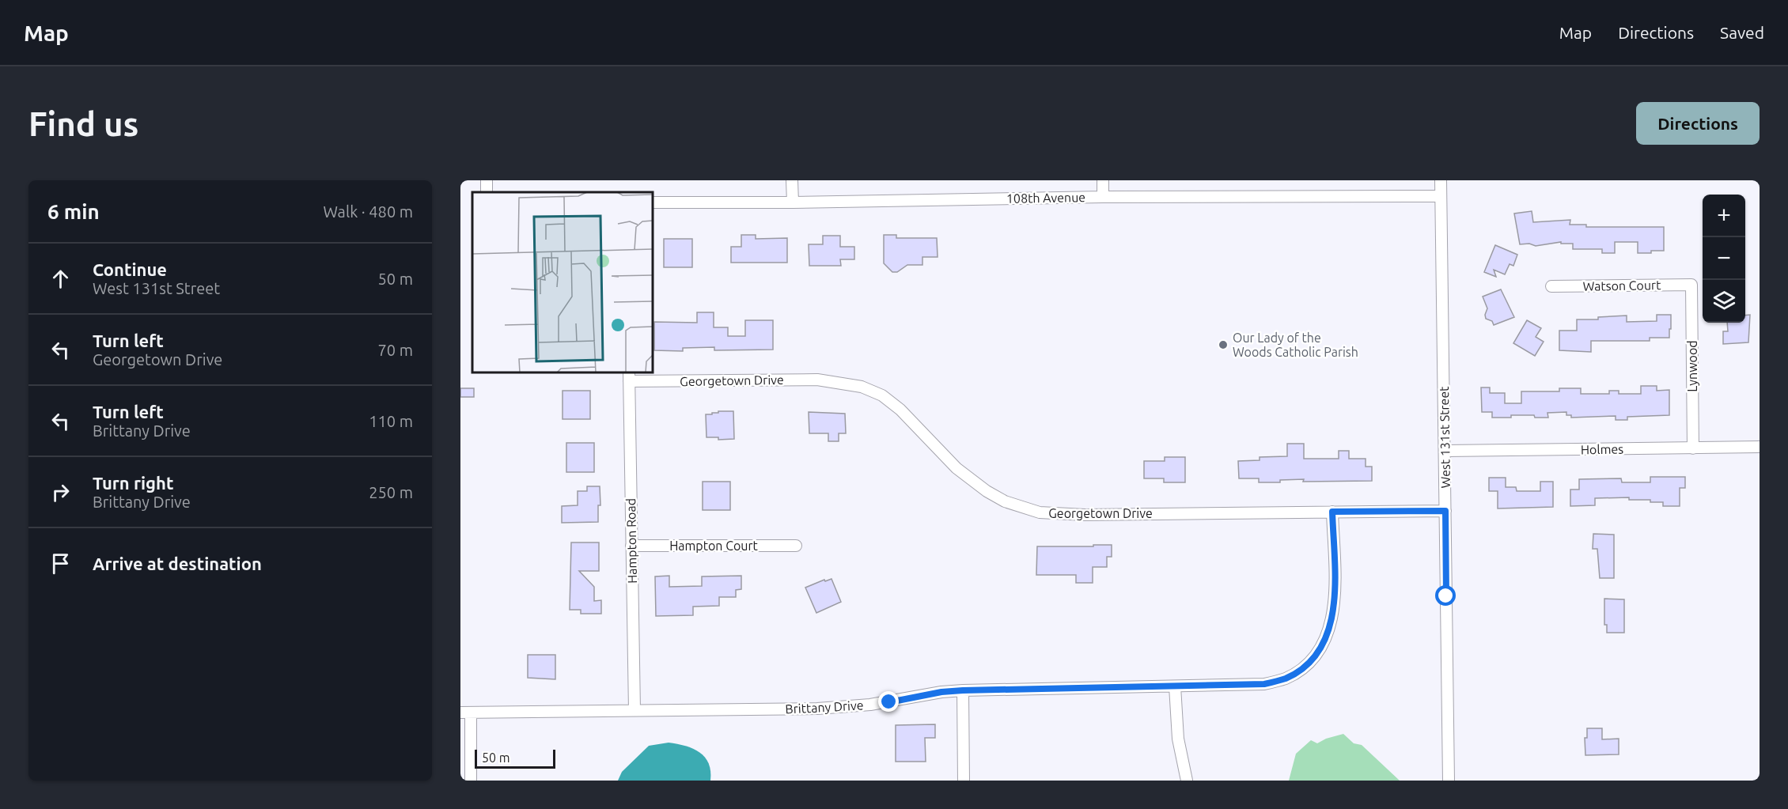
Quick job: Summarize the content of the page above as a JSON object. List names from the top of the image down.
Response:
{
  "streets": {
    "street": [
      "108th Avenue",
      "Watson Court",
      "Lynwood",
      "Georgetown Drive",
      "West 131st Street",
      "Holmes",
      "Hampton Road",
      "Hampton Court",
      "Brittany Drive"
    ]
  },
  "crossings": [
    ["108th Avenue", "West 131st Street"],
    ["Watson Court", "Lynwood"],
    ["Lynwood", "Holmes"],
    ["Georgetown Drive", "West 131st Street"],
    ["Georgetown Drive", "Hampton Road"],
    ["Georgetown Drive", "Brittany Drive"],
    ["West 131st Street", "Holmes"],
    ["Hampton Road", "Hampton Court"],
    ["Hampton Road", "Brittany Drive"]
  ],
  "places": ["Our Lady of the Woods Catholic Parish"],
  "scale_bar": "50 m",
  "page": {
    "header": "Map",
    "nav": ["Map", "Directions", "Saved"],
    "buttons": "Directions",
    "title": "Find us",
    "heading": ["6 min", "Walk · 480 m"],
    "map_buttons": ["+", "−"],
    "list": [
      ["Continue", "West 131st Street", "50 m"],
      ["Turn left", "Georgetown Drive", "70 m"],
      ["Turn left", "Brittany Drive", "110 m"],
      ["Turn right", "Brittany Drive", "250 m"],
      "Arrive at destination"
    ],
    "scale": "50 m"
  }
}
